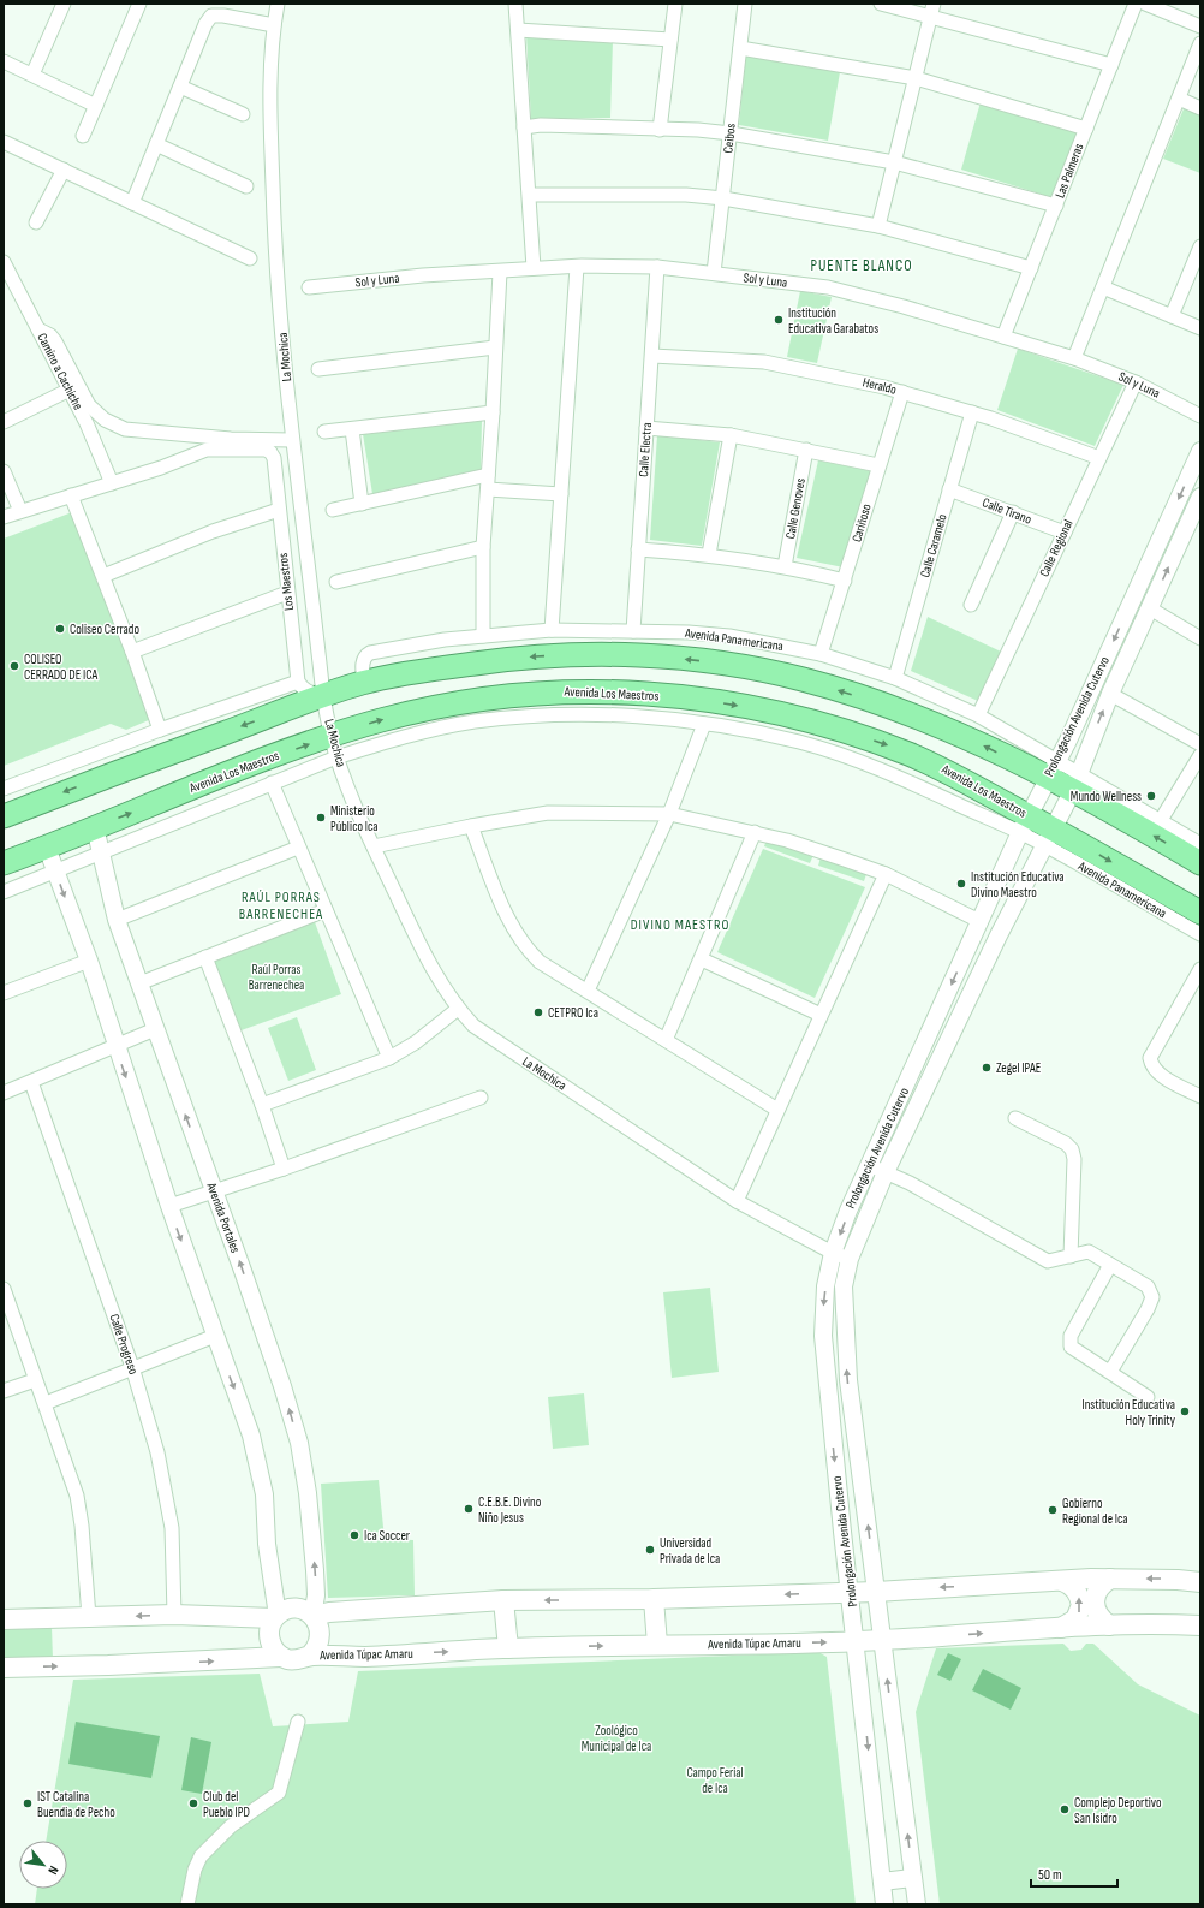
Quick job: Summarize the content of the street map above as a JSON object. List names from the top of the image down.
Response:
{
  "streets": {
    "highway": ["Avenida Los Maestros"],
    "main road": ["Avenida Túpac Amaru"],
    "street": [
      "Ceibos",
      "Las Palmeras",
      "Sol y Luna",
      "La Mochica",
      "Camino a Cachiche",
      "Heraldo",
      "Calle Electra",
      "Calle Genoves",
      "Calle Tirano",
      "Cariñoso",
      "Calle Caramelo",
      "Calle Regional",
      "Los Maestros",
      "Avenida Panamericana",
      "Prolongación Avenida Cutervo",
      "Avenida Portales",
      "Calle Progreso"
    ]
  },
  "crossings": [
    ["Ceibos", "Sol y Luna"],
    ["Las Palmeras", "Sol y Luna"],
    ["Sol y Luna", "Calle Electra"],
    ["Sol y Luna", "Calle Regional"],
    ["La Mochica", "Avenida Los Maestros"],
    ["La Mochica", "Prolongación Avenida Cutervo"],
    ["Heraldo", "Calle Electra"],
    ["Heraldo", "Cariñoso"],
    ["Heraldo", "Calle Caramelo"],
    ["Heraldo", "Calle Regional"],
    ["Calle Electra", "Avenida Panamericana"],
    ["Calle Tirano", "Calle Caramelo"],
    ["Calle Tirano", "Calle Regional"],
    ["Cariñoso", "Avenida Panamericana"],
    ["Calle Caramelo", "Avenida Panamericana"],
    ["Calle Regional", "Avenida Panamericana"],
    ["Avenida Panamericana", "Avenida Los Maestros"],
    ["Avenida Panamericana", "Prolongación Avenida Cutervo"],
    ["Avenida Los Maestros", "Prolongación Avenida Cutervo"],
    ["Avenida Los Maestros", "Avenida Portales"],
    ["Prolongación Avenida Cutervo", "Avenida Túpac Amaru"],
    ["Avenida Portales", "Avenida Túpac Amaru"]
  ],
  "districts": ["PUENTE BLANCO", "RAÚL PORRAS BARRENECHEA", "DIVINO MAESTRO"],
  "parks": ["Raúl Porras Barrenechea", "Zoológico Municipal de Ica", "Campo Ferial de Ica"],
  "places": [
    "Institución Educativa Garabatos",
    "Coliseo Cerrado",
    "COLISEO CERRADO DE ICA",
    "Mundo Wellness",
    "Ministerio Público Ica",
    "Institución Educativa Divino Maestro",
    "CETPRO Ica",
    "Zegel IPAE",
    "Institución Educativa Holy Trinity",
    "C.E.B.E. Divino Niño Jesus",
    "Gobierno Regional de Ica",
    "Ica Soccer",
    "Universidad Privada de Ica",
    "IST Catalina Buendia de Pecho",
    "Club del Pueblo IPD",
    "Complejo Deportivo San Isidro"
  ],
  "scale_bar": "50 m",
  "north": "bottom right"
}
